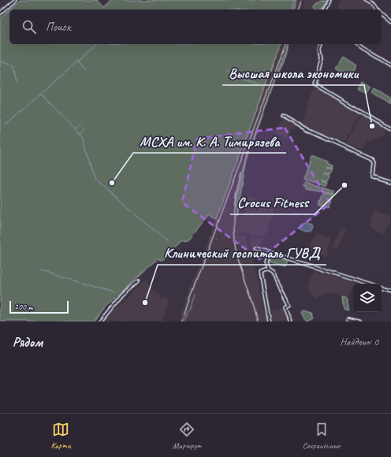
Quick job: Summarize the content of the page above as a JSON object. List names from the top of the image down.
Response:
{
  "places": [
    "Высшая школа экономики",
    "МСХА им. К. А. Тимирязева",
    "Crocus Fitness",
    "Клинический госпиталь ГУВД"
  ],
  "scale_bar": "200 m",
  "page": {
    "search": "Поиск",
    "scale": "200 m",
    "heading": ["Рядом", "Найдено: 0"],
    "nav": ["Карта", "Маршрут", "Сохранённые"]
  }
}
